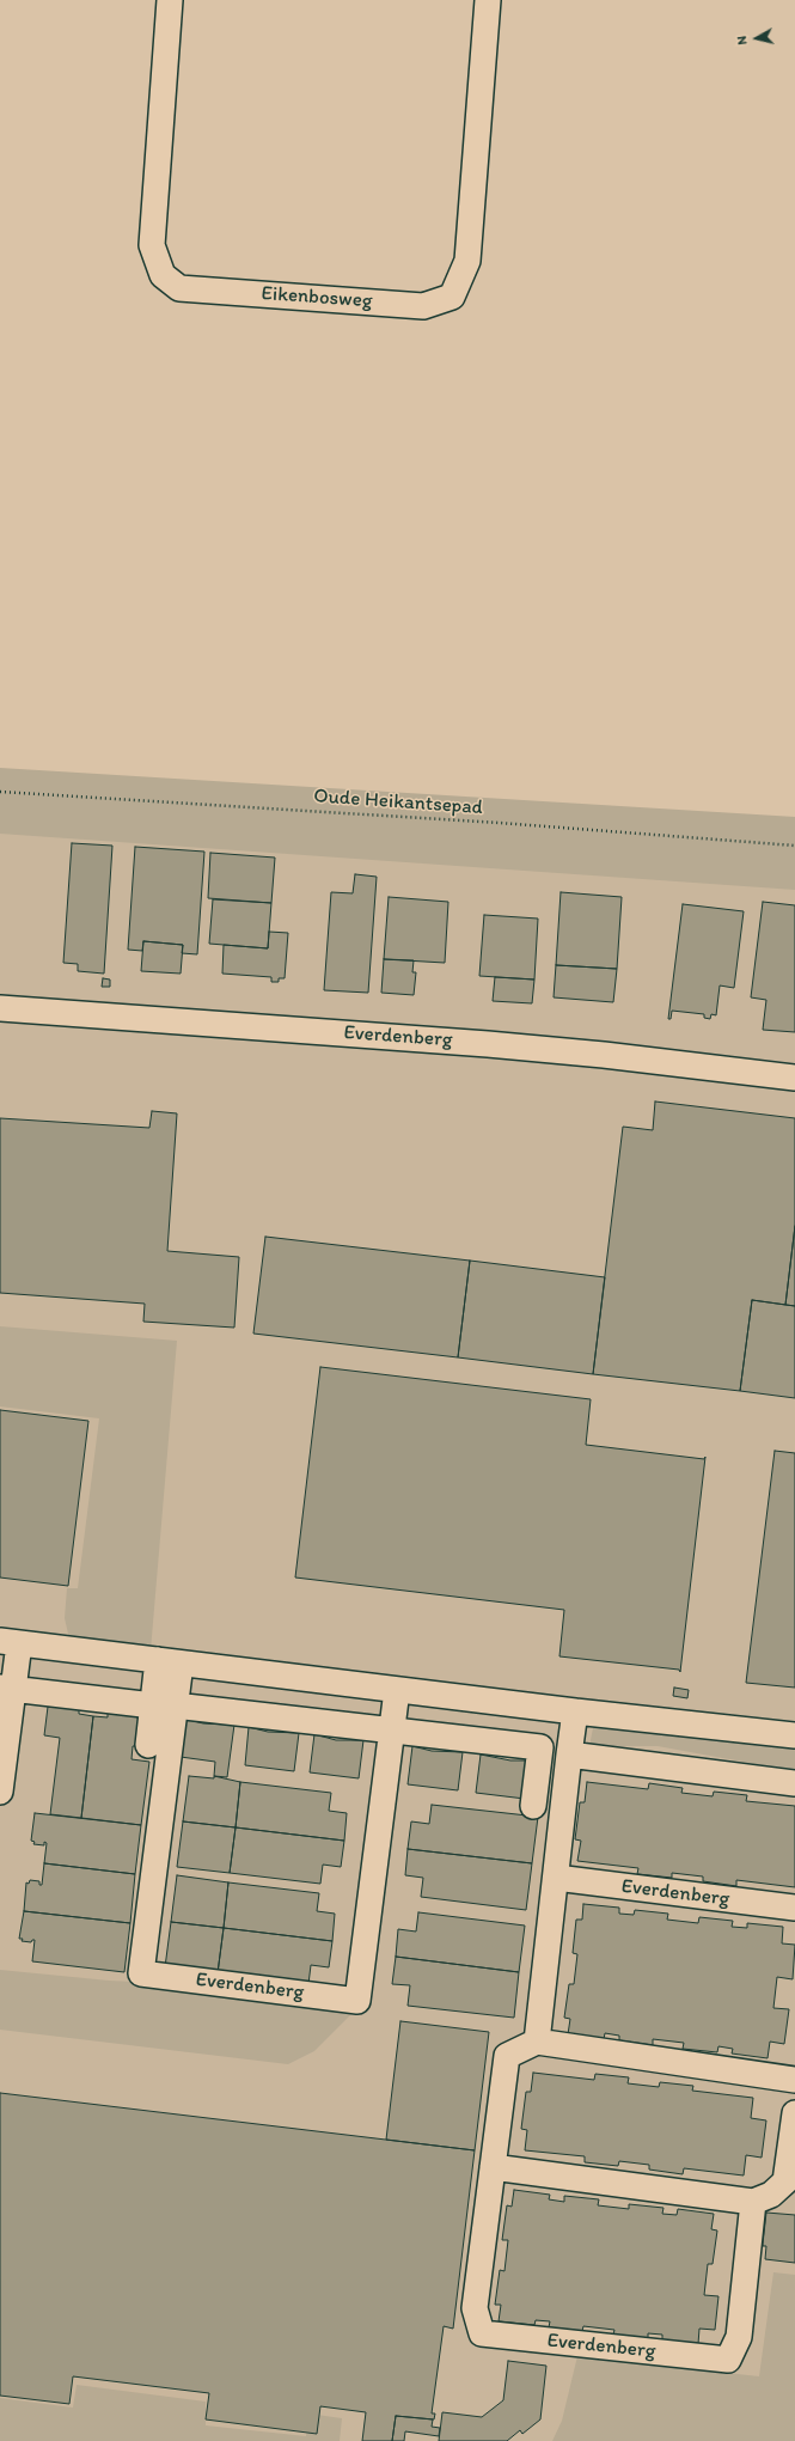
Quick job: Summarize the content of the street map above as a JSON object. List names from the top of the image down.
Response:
{
  "streets": {
    "street": ["Eikenbosweg", "Everdenberg"],
    "path": ["Oude Heikantsepad"]
  },
  "north": "left"
}
